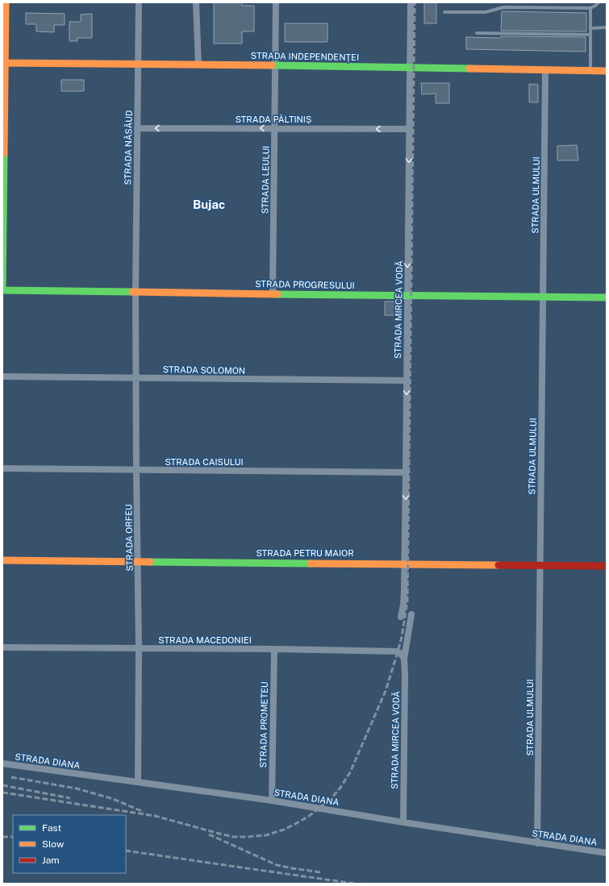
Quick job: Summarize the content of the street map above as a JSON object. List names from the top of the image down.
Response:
{
  "streets": {
    "street": [
      "STRADA INDEPENDENȚEI",
      "STRADA PĂLTINIȘ",
      "STRADA NĂSĂUD",
      "STRADA LEULUI",
      "STRADA ULMULUI",
      "STRADA PROGRESULUI",
      "STRADA MIRCEA VODĂ",
      "STRADA SOLOMON",
      "STRADA CAISULUI",
      "STRADA ORFEU",
      "STRADA PETRU MAIOR",
      "STRADA MACEDONIEI",
      "STRADA PROMETEU",
      "STRADA DIANA"
    ]
  },
  "crossings": [
    ["STRADA INDEPENDENȚEI", "STRADA NĂSĂUD"],
    ["STRADA INDEPENDENȚEI", "STRADA LEULUI"],
    ["STRADA INDEPENDENȚEI", "STRADA ULMULUI"],
    ["STRADA INDEPENDENȚEI", "STRADA MIRCEA VODĂ"],
    ["STRADA PĂLTINIȘ", "STRADA NĂSĂUD"],
    ["STRADA PĂLTINIȘ", "STRADA LEULUI"],
    ["STRADA PĂLTINIȘ", "STRADA MIRCEA VODĂ"],
    ["STRADA NĂSĂUD", "STRADA PROGRESULUI"],
    ["STRADA NĂSĂUD", "STRADA ORFEU"],
    ["STRADA LEULUI", "STRADA PROGRESULUI"],
    ["STRADA ULMULUI", "STRADA PROGRESULUI"],
    ["STRADA ULMULUI", "STRADA PETRU MAIOR"],
    ["STRADA ULMULUI", "STRADA DIANA"],
    ["STRADA PROGRESULUI", "STRADA MIRCEA VODĂ"],
    ["STRADA PROGRESULUI", "STRADA ORFEU"],
    ["STRADA MIRCEA VODĂ", "STRADA SOLOMON"],
    ["STRADA MIRCEA VODĂ", "STRADA CAISULUI"],
    ["STRADA MIRCEA VODĂ", "STRADA PETRU MAIOR"],
    ["STRADA MIRCEA VODĂ", "STRADA MACEDONIEI"],
    ["STRADA MIRCEA VODĂ", "STRADA DIANA"],
    ["STRADA SOLOMON", "STRADA ORFEU"],
    ["STRADA CAISULUI", "STRADA ORFEU"],
    ["STRADA ORFEU", "STRADA PETRU MAIOR"],
    ["STRADA ORFEU", "STRADA MACEDONIEI"],
    ["STRADA ORFEU", "STRADA DIANA"],
    ["STRADA MACEDONIEI", "STRADA PROMETEU"],
    ["STRADA PROMETEU", "STRADA DIANA"]
  ],
  "one_way": ["STRADA PĂLTINIȘ", "STRADA MIRCEA VODĂ"],
  "districts": ["Bujac"],
  "legend": ["Fast", "Slow", "Jam"]
}
